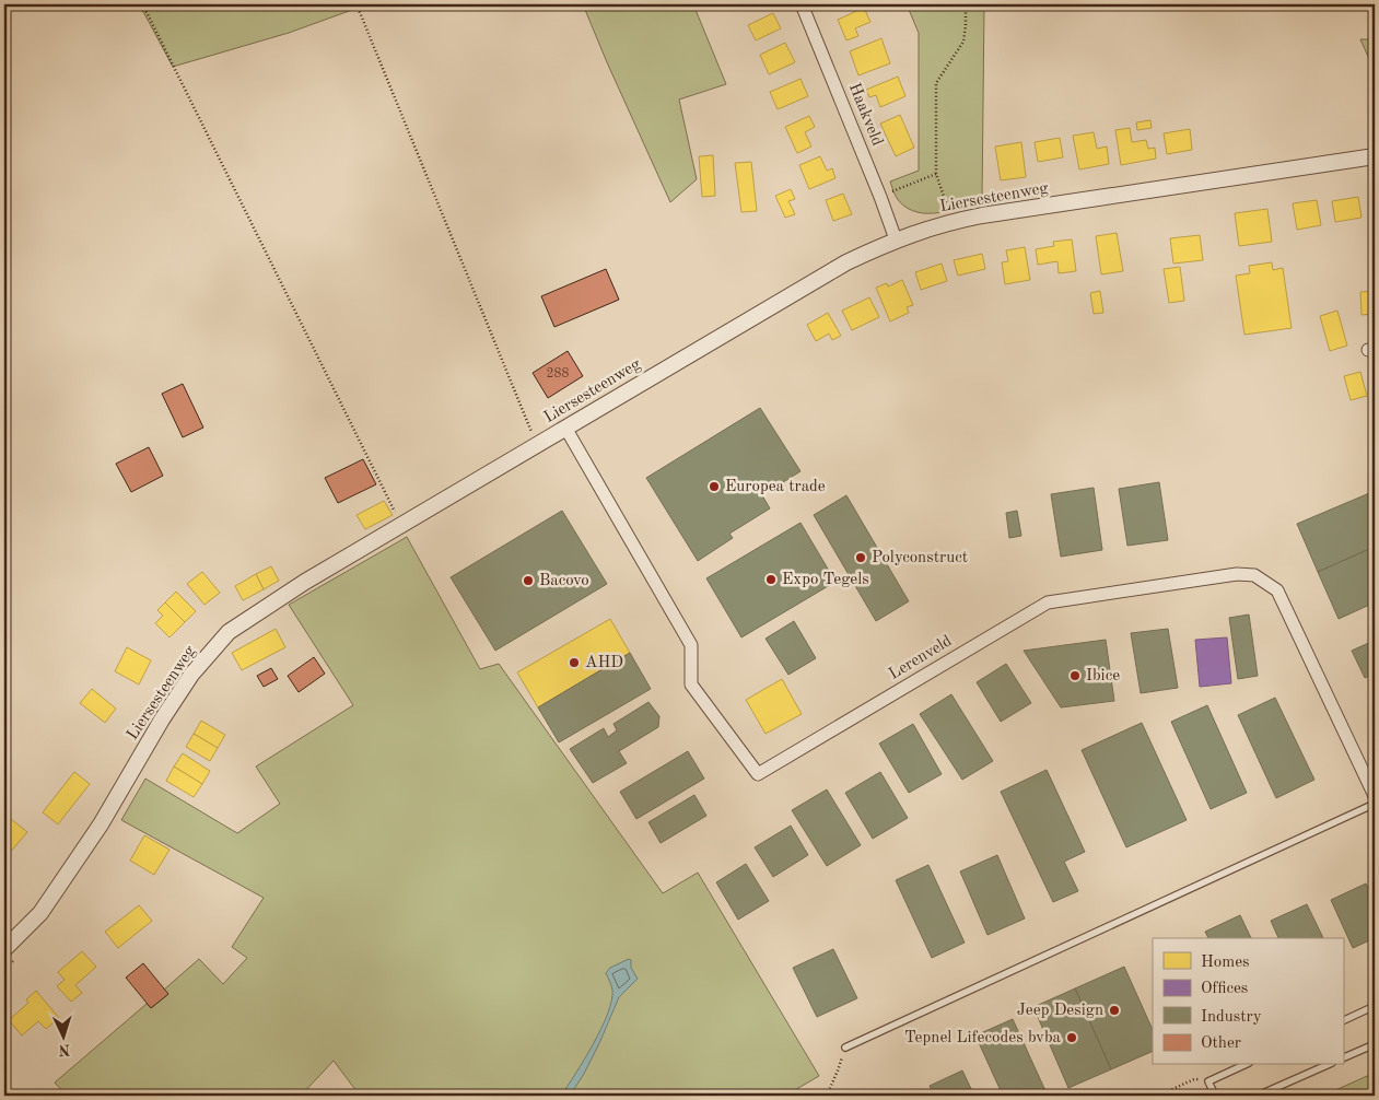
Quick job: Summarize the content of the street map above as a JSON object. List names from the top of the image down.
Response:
{
  "streets": {
    "street": ["Haakveld", "Liersesteenweg", "Lerenveld"]
  },
  "crossings": [
    ["Haakveld", "Liersesteenweg"],
    ["Liersesteenweg", "Lerenveld"]
  ],
  "places": [
    "Europea trade",
    "Polyconstruct",
    "Expo Tegels",
    "Bacovo",
    "AHD",
    "Ibice",
    "Jeep Design",
    "Tepnel Lifecodes bvba"
  ],
  "house_numbers": ["288"],
  "legend": [
    "Homes",
    "Offices",
    "Industry",
    "Other"
  ],
  "north": "bottom"
}
